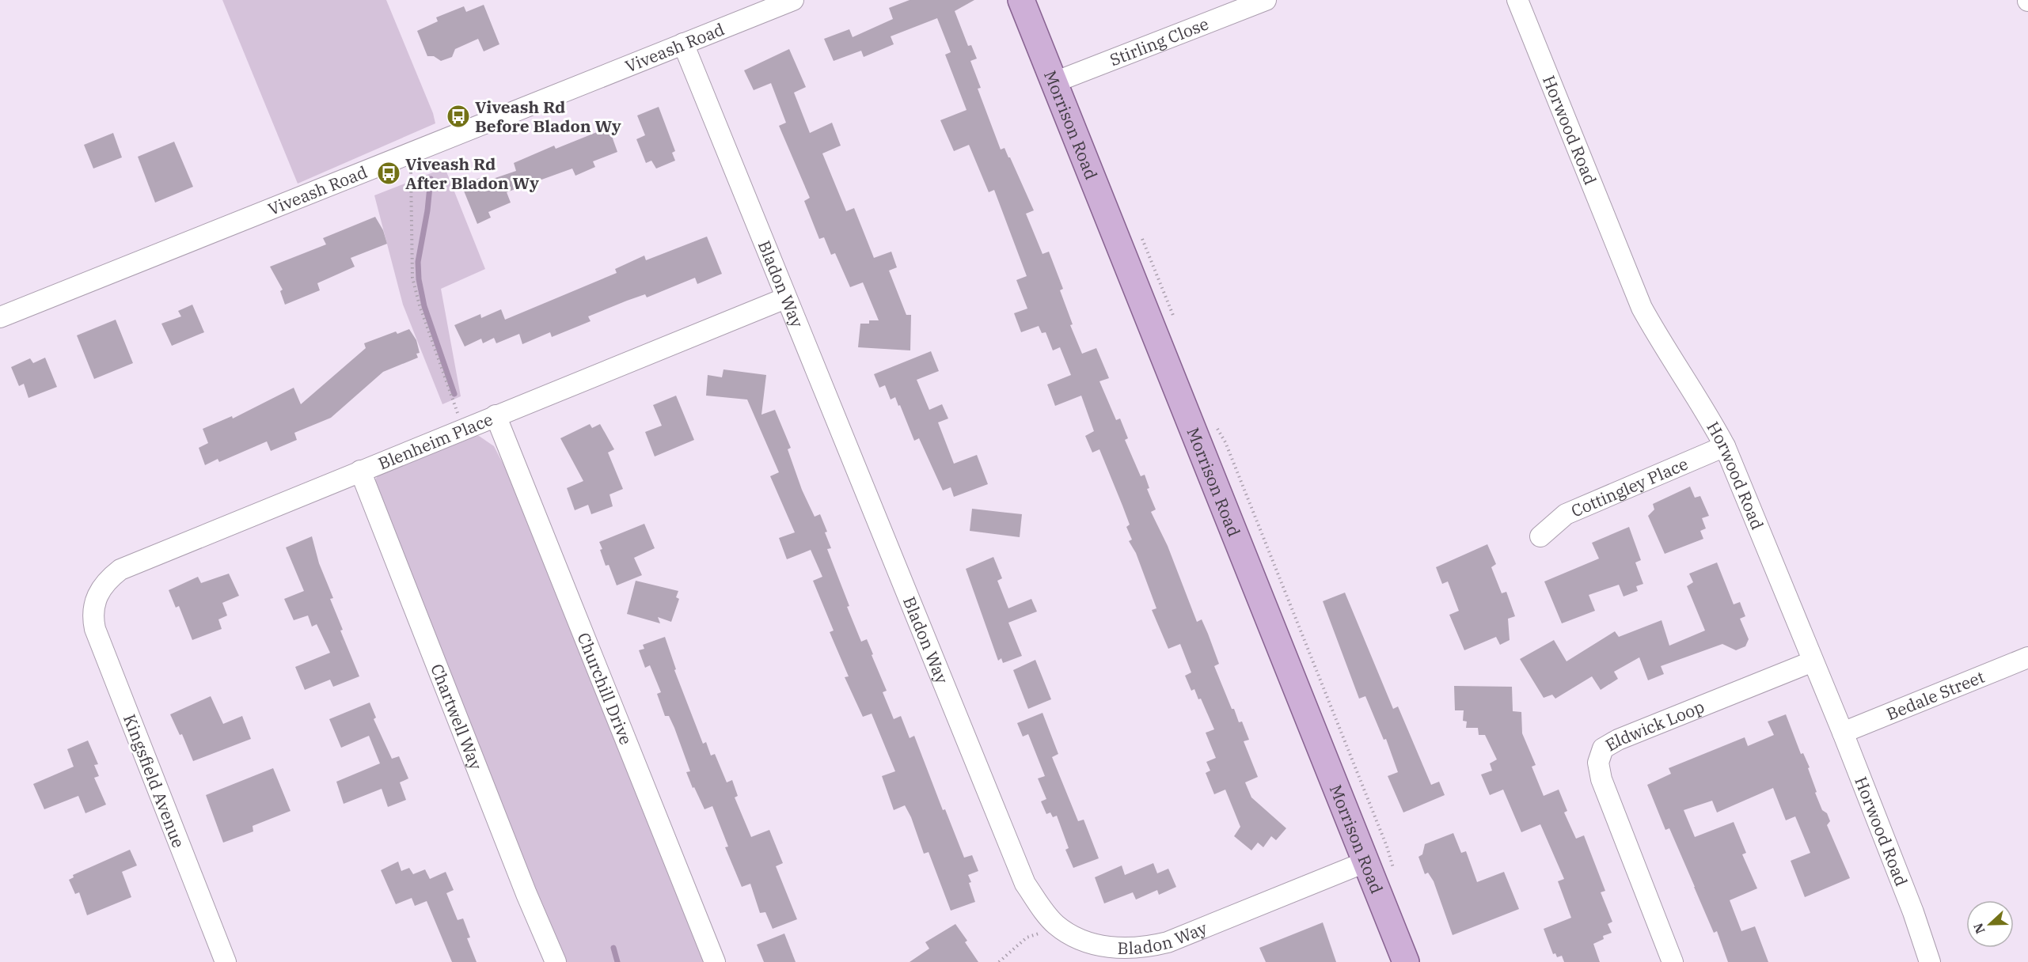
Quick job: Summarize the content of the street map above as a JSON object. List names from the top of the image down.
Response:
{
  "streets": {
    "main road": ["Morrison Road"],
    "street": [
      "Stirling Close",
      "Viveash Road",
      "Horwood Road",
      "Bladon Way",
      "Blenheim Place",
      "Cottingley Place",
      "Churchill Drive",
      "Bedale Street",
      "Chartwell Way",
      "Eldwick Loop",
      "Kingsfield Avenue"
    ]
  },
  "crossings": [
    ["Stirling Close", "Morrison Road"],
    ["Viveash Road", "Bladon Way"],
    ["Morrison Road", "Bladon Way"],
    ["Horwood Road", "Cottingley Place"],
    ["Horwood Road", "Bedale Street"],
    ["Horwood Road", "Eldwick Loop"],
    ["Bladon Way", "Blenheim Place"],
    ["Blenheim Place", "Churchill Drive"],
    ["Blenheim Place", "Chartwell Way"],
    ["Blenheim Place", "Kingsfield Avenue"]
  ],
  "places": {
    "bus stop": ["Viveash Rd Before Bladon Wy", "Viveash Rd After Bladon Wy"]
  },
  "north": "left"
}
